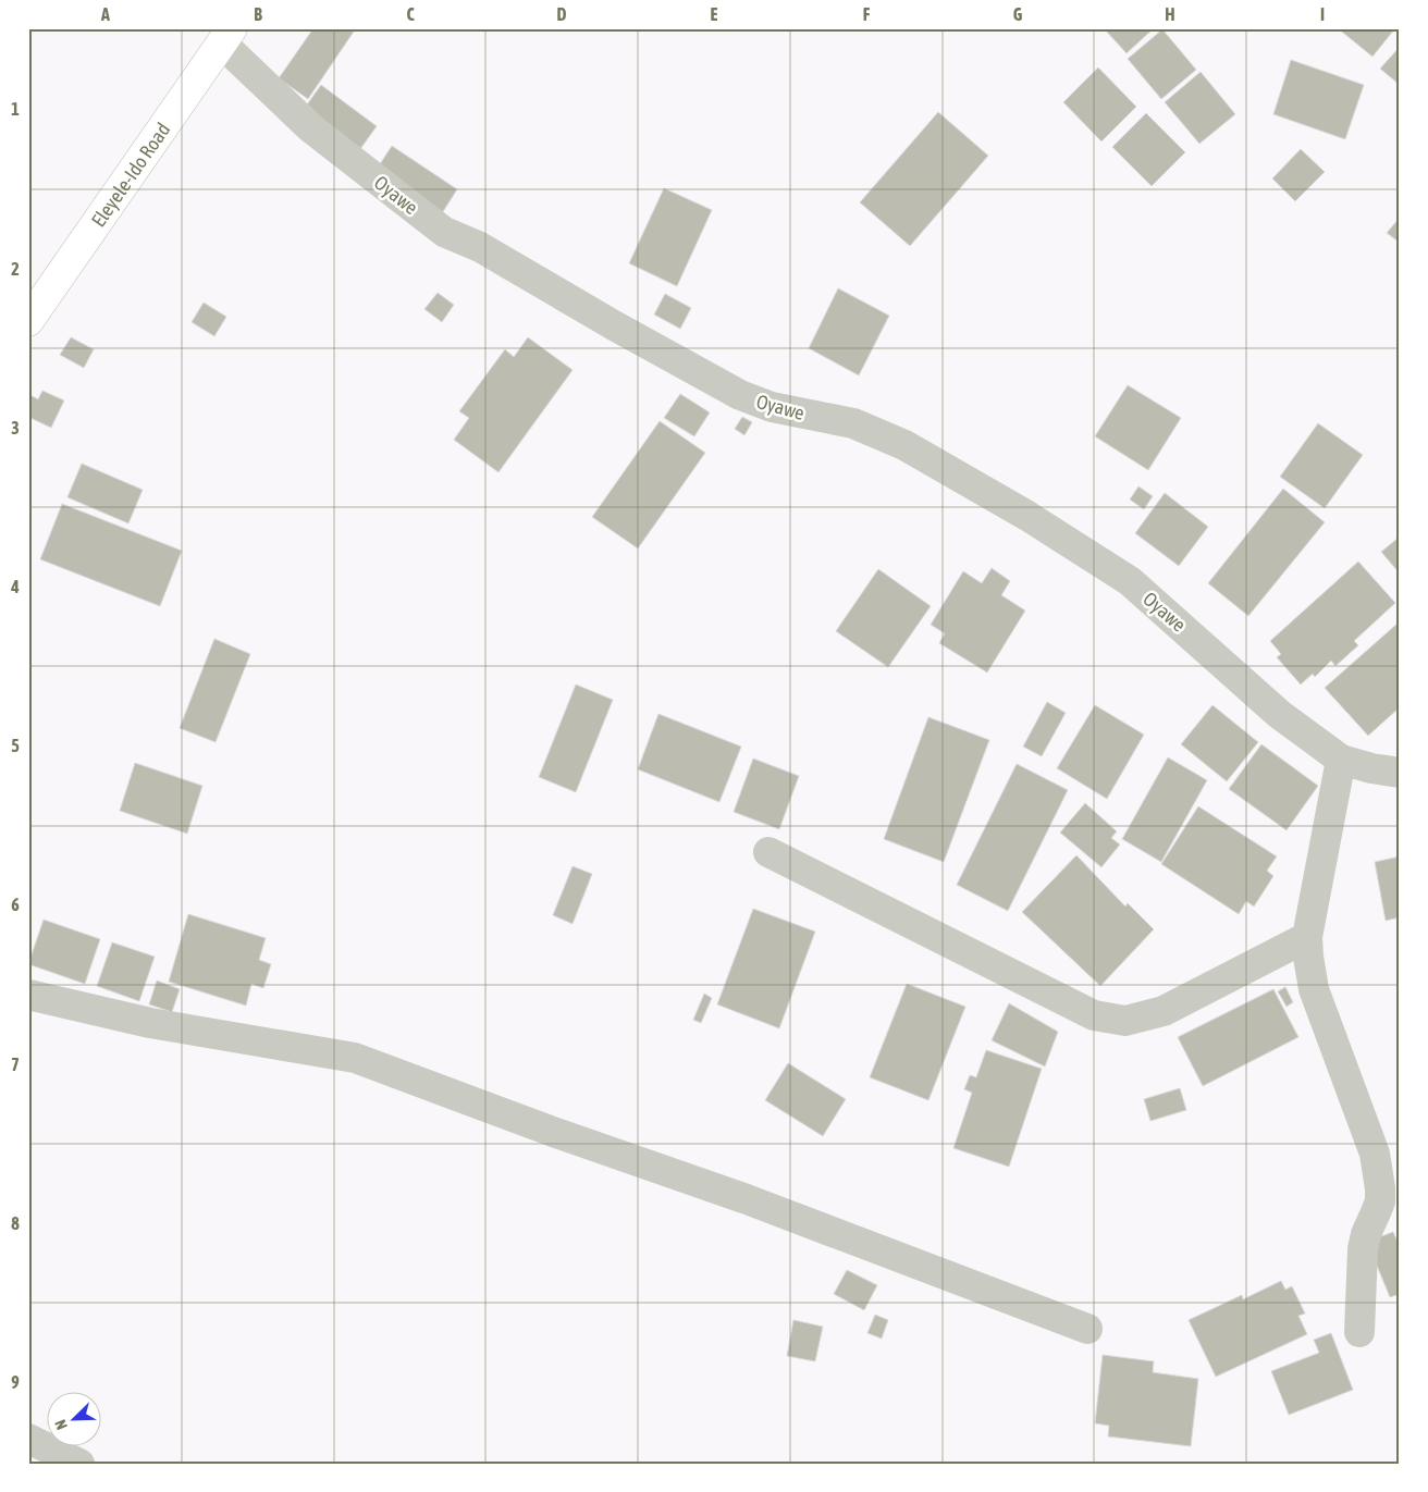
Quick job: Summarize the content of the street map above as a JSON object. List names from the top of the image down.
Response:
{
  "streets": {
    "main road": ["Eleyele-Ido Road"],
    "street": ["Oyawe"]
  },
  "crossings": [
    ["Eleyele-Ido Road", "Oyawe"]
  ],
  "north": "bottom left",
  "grid": {
    "columns": [
      "A",
      "B",
      "C",
      "D",
      "E",
      "F",
      "G",
      "H",
      "I"
    ],
    "rows": [
      "1",
      "2",
      "3",
      "4",
      "5",
      "6",
      "7",
      "8",
      "9"
    ]
  }
}
